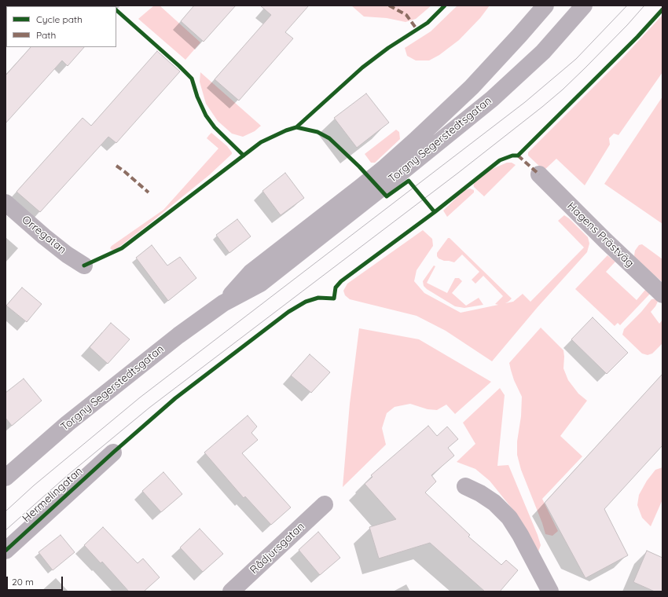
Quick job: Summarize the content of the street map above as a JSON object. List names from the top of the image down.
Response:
{
  "streets": {
    "street": [
      "Torgny Segerstedtsgatan",
      "Orregatan",
      "Hagens Prästväg",
      "Hermelingatan",
      "Rådjursgatan"
    ]
  },
  "legend": ["Cycle path", "Path"],
  "scale_bar": "20 m"
}
